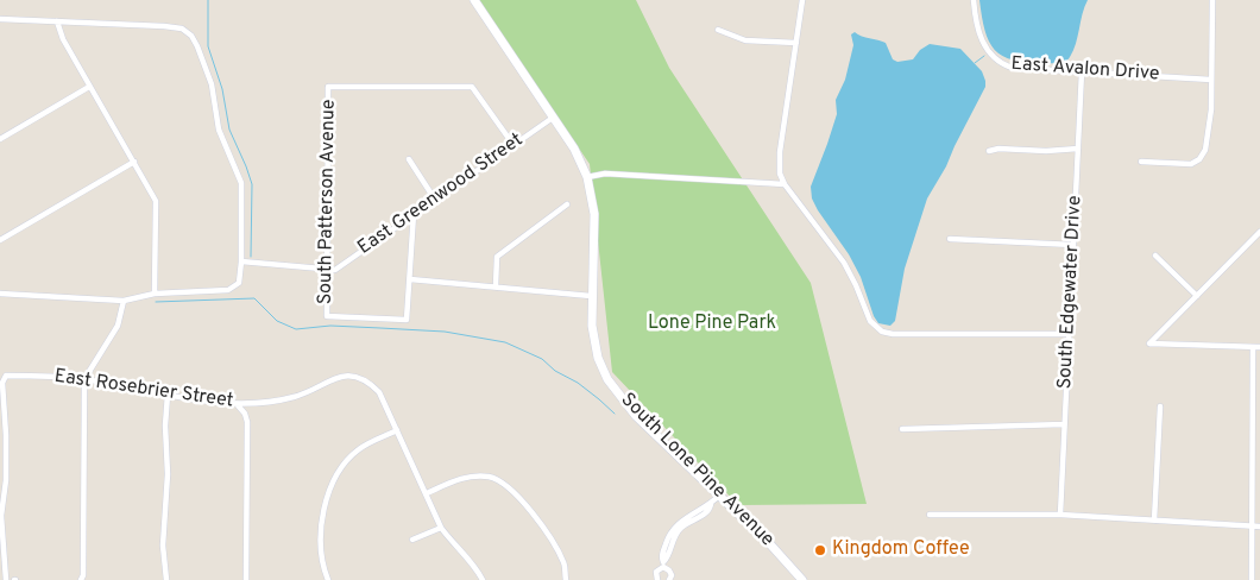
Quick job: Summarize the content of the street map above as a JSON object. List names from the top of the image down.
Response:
{
  "streets": {
    "main road": ["South Lone Pine Avenue"],
    "street": [
      "East Avalon Drive",
      "East Greenwood Street",
      "South Patterson Avenue",
      "South Edgewater Drive",
      "East Rosebrier Street"
    ]
  },
  "crossings": [
    ["East Avalon Drive", "South Edgewater Drive"],
    ["East Greenwood Street", "South Patterson Avenue"],
    ["East Greenwood Street", "South Lone Pine Avenue"]
  ],
  "parks": ["Lone Pine Park"],
  "places": ["Kingdom Coffee"]
}
